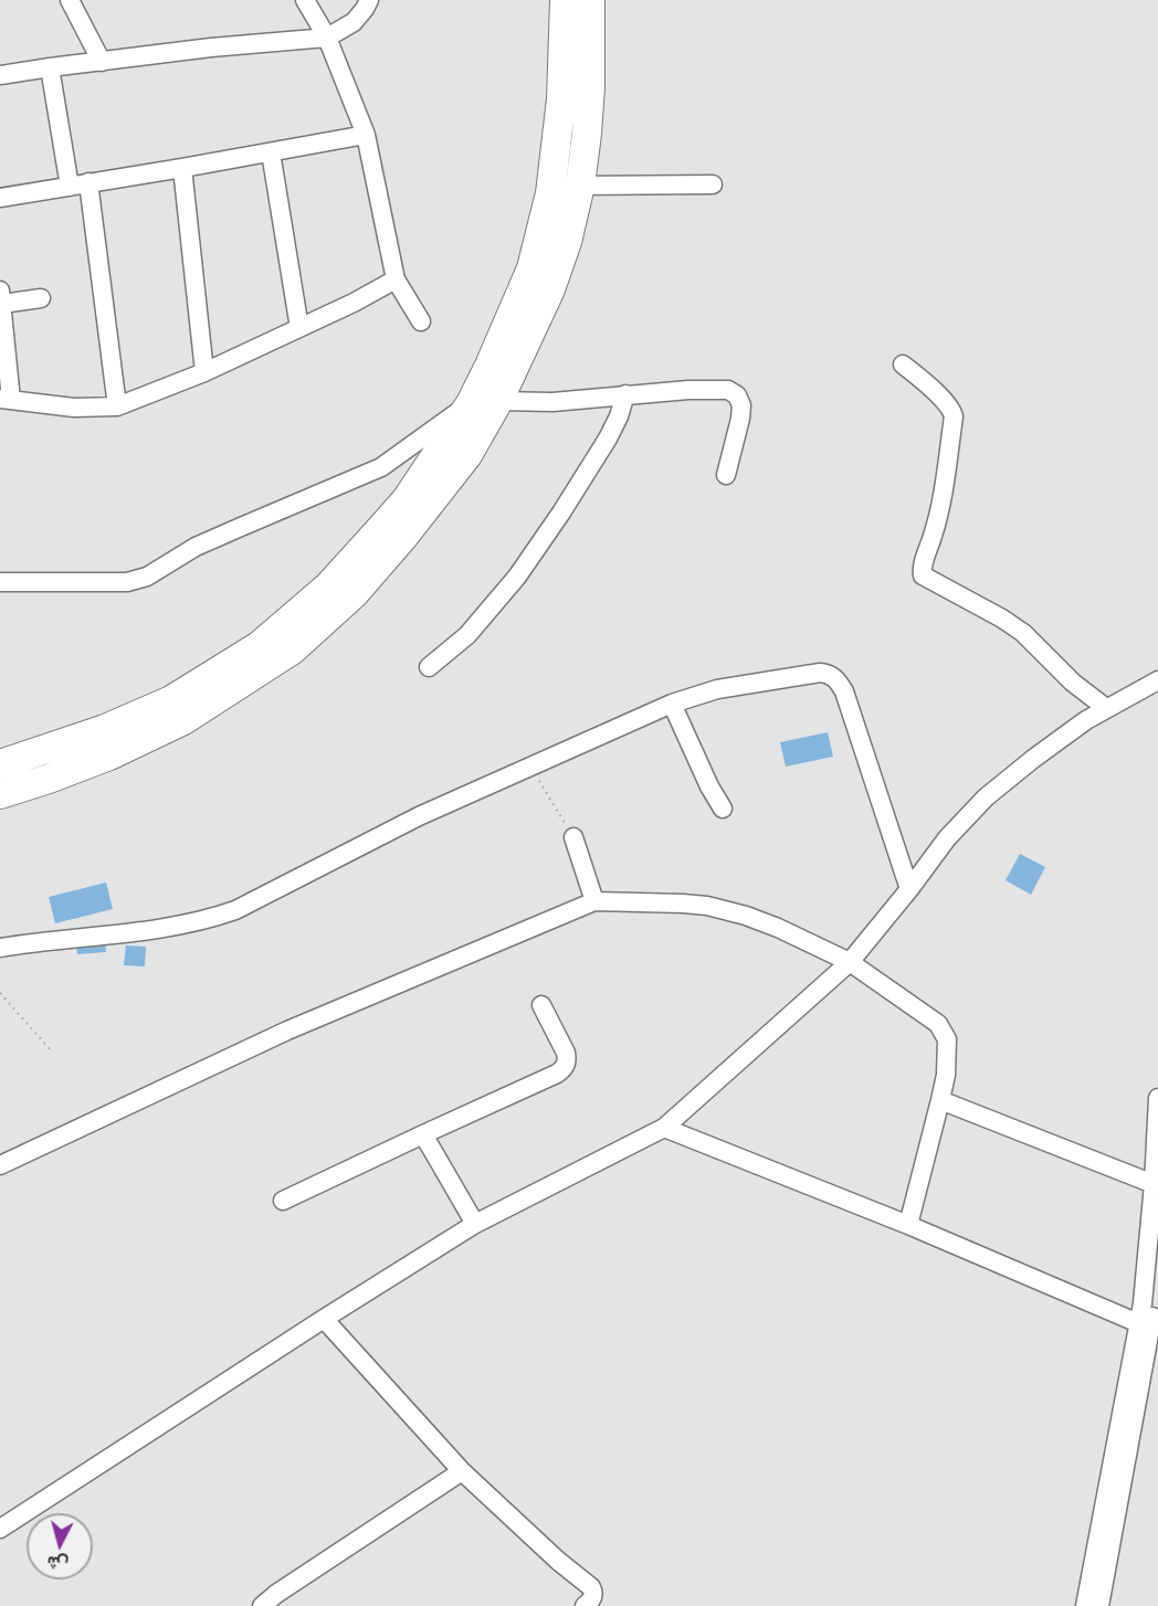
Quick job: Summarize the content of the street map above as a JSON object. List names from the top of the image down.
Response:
{
  "north": "bottom"
}
